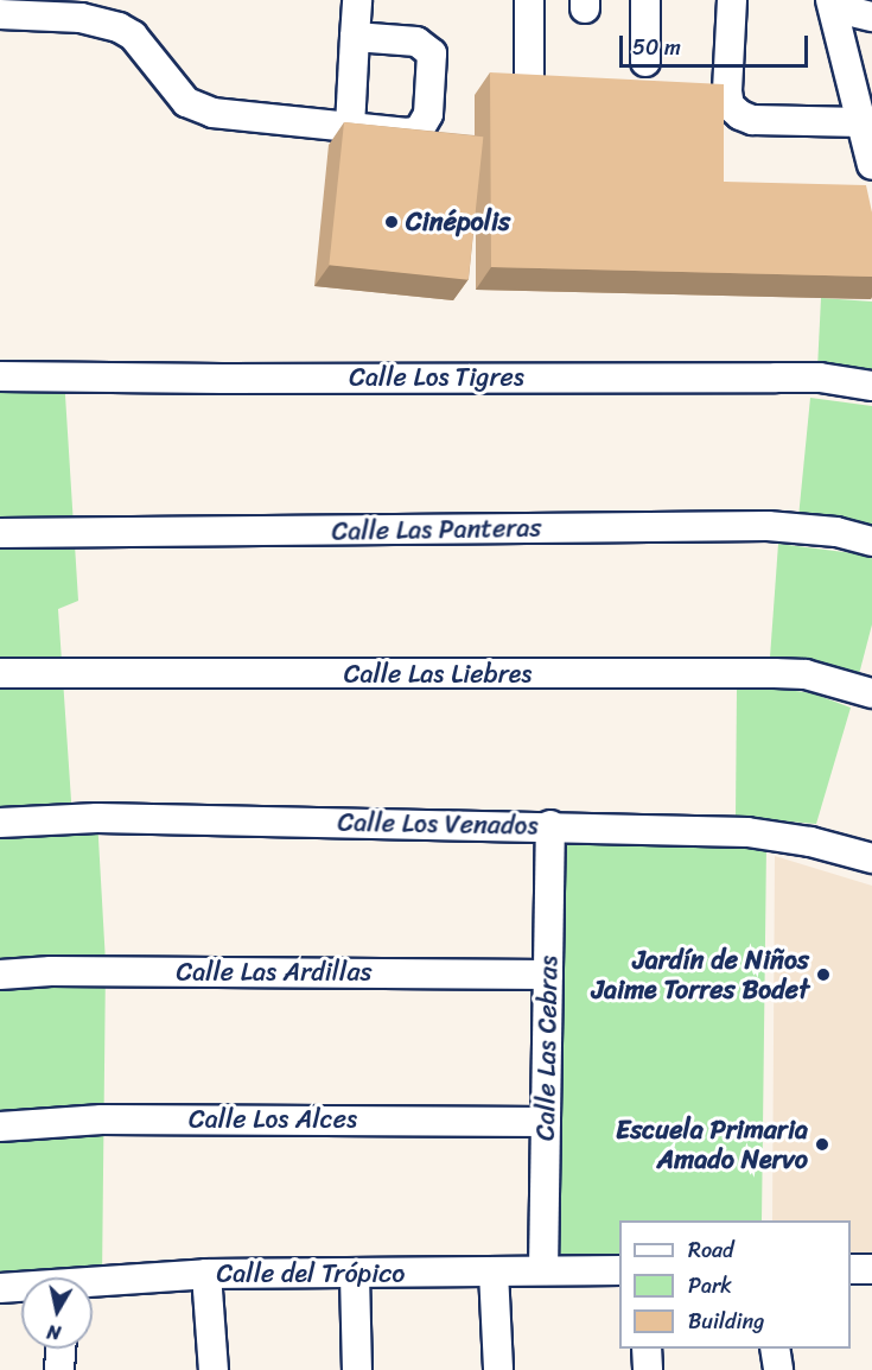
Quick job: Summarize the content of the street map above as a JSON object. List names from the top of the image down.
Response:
{
  "streets": {
    "street": [
      "Calle Los Tigres",
      "Calle Las Panteras",
      "Calle Las Liebres",
      "Calle Los Venados",
      "Calle Las Ardillas",
      "Calle Las Cebras",
      "Calle Los Alces",
      "Calle del Trópico"
    ]
  },
  "crossings": [
    ["Calle Los Venados", "Calle Las Cebras"],
    ["Calle Las Ardillas", "Calle Las Cebras"],
    ["Calle Las Cebras", "Calle Los Alces"],
    ["Calle Las Cebras", "Calle del Trópico"]
  ],
  "places": ["Cinépolis", "Jardín de Niños Jaime Torres Bodet", "Escuela Primaria Amado Nervo"],
  "legend": ["Road", "Park", "Building"],
  "scale_bar": "50 m",
  "north": "bottom"
}
